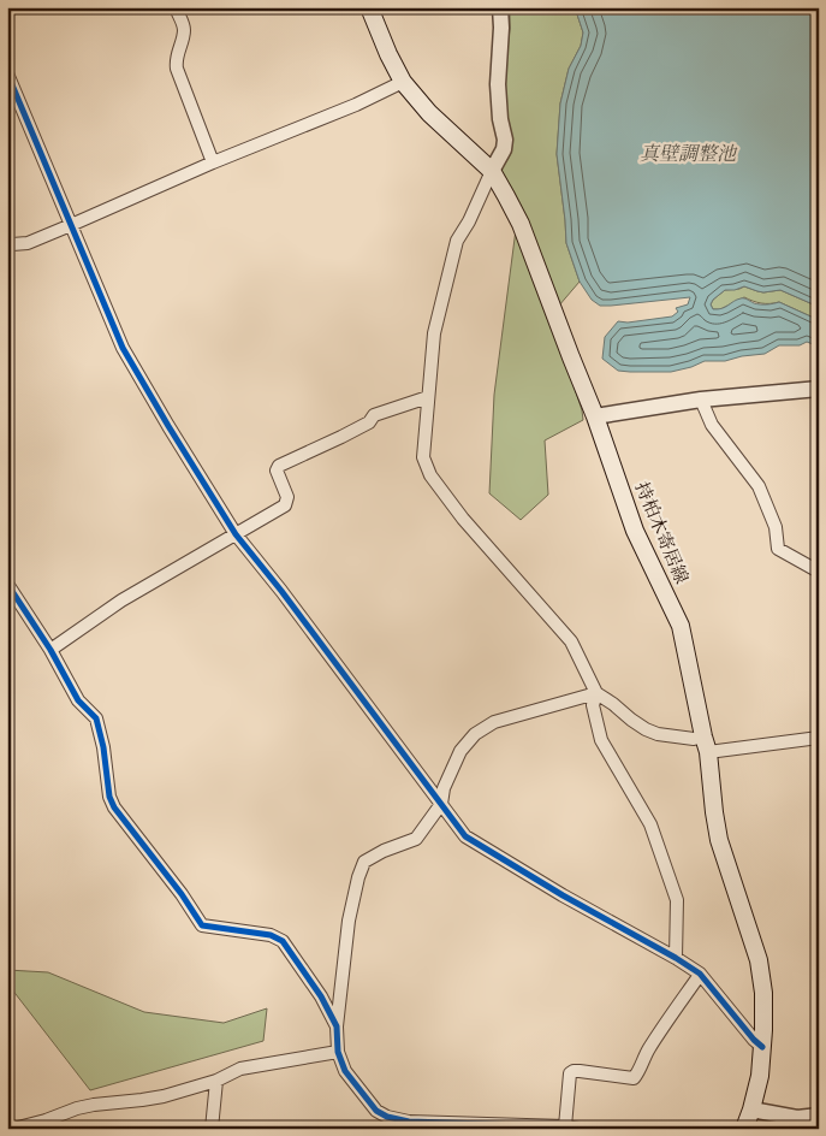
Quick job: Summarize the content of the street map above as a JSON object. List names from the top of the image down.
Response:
{
  "streets": {
    "main road": ["持柏木寄居線"]
  },
  "water": ["真壁調整池"]
}
